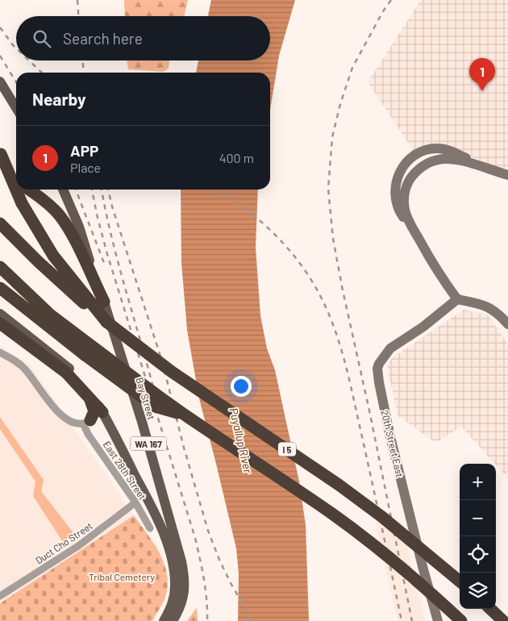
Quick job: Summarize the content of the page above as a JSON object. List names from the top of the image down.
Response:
{
  "streets": {
    "highway": ["I 5"],
    "main road": ["Bay Street", "WA 167"],
    "street": ["20th Street East", "East 28th Street", "Duct Cho Street"]
  },
  "crossings": [
    ["East 28th Street", "Duct Cho Street"]
  ],
  "water": ["Puyallup River"],
  "parks": ["Tribal Cemetery"],
  "page": {
    "search": "Search here",
    "pins": "1",
    "heading": "Nearby",
    "list": [
      {
        "mark": "1",
        "name": "APP",
        "note": "Place",
        "value": "400 m"
      }
    ],
    "map_buttons": ["+", "−"]
  }
}
